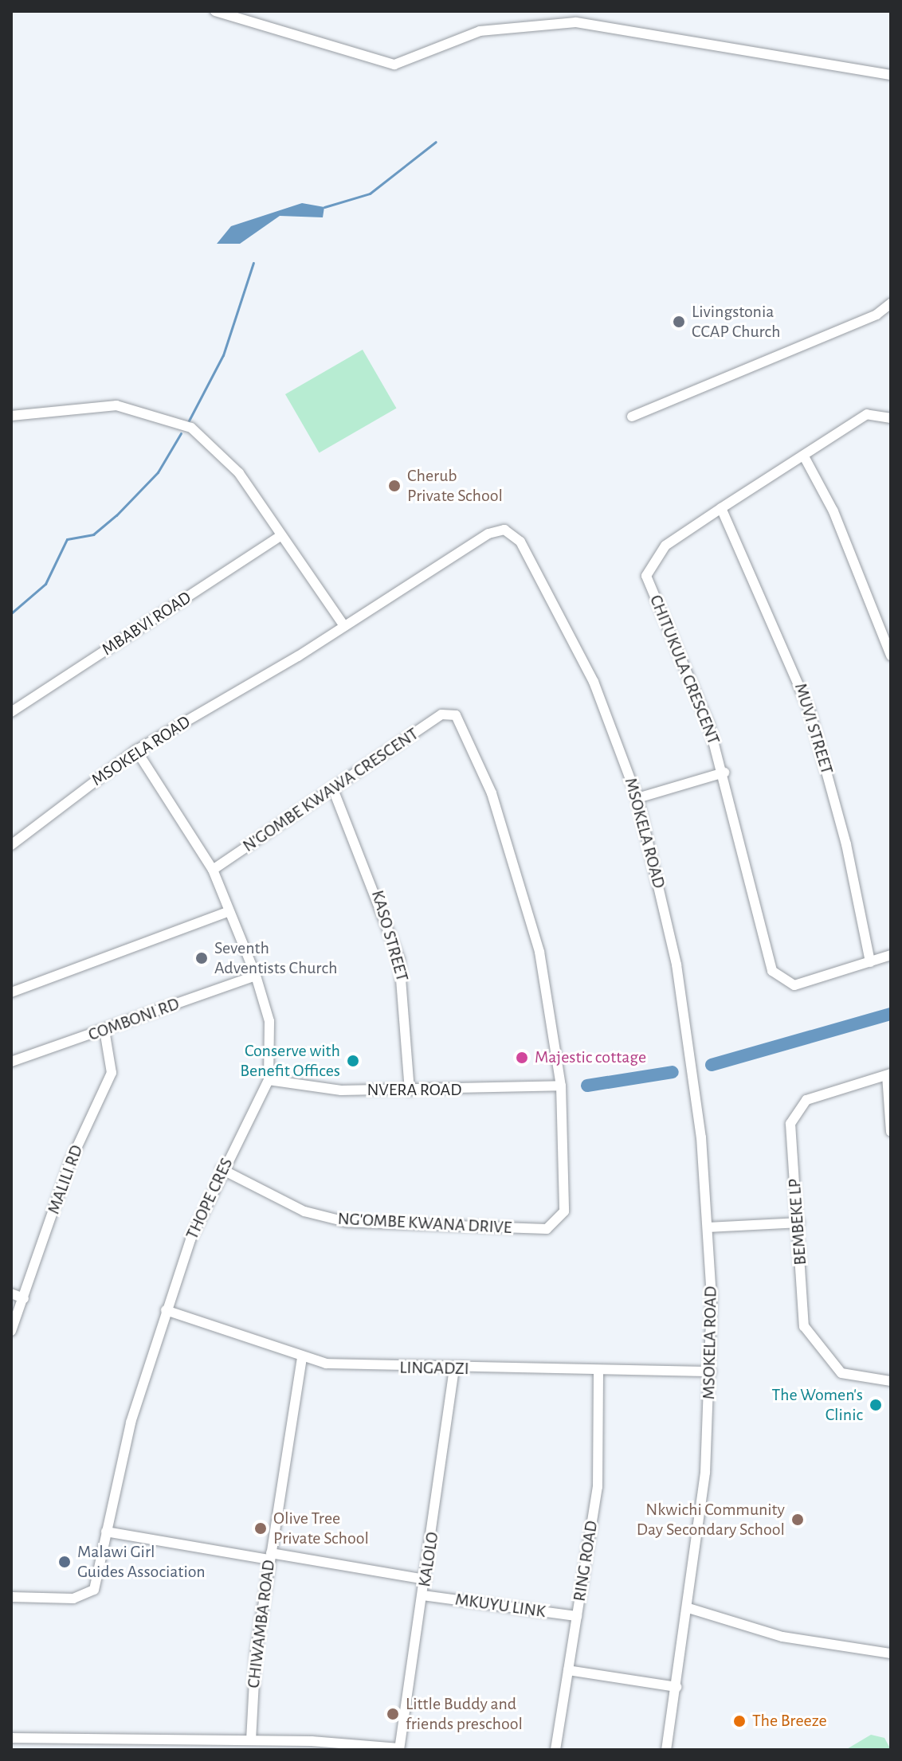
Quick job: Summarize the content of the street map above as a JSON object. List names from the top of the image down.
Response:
{
  "streets": {
    "street": [
      "MBABVI ROAD",
      "CHITUKULA CRESCENT",
      "MUVI STREET",
      "MSOKELA ROAD",
      "N'GOMBE KWAWA CRESCENT",
      "KASO STREET",
      "COMBONI RD",
      "NVERA ROAD",
      "MALILI RD",
      "THOPE CRES",
      "BEMBEKE LP",
      "NG'OMBE KWANA DRIVE",
      "LINGADZI",
      "KALOLO",
      "RING ROAD",
      "MKUYU LINK",
      "CHIWAMBA ROAD"
    ]
  },
  "crossings": [
    ["CHITUKULA CRESCENT", "MUVI STREET"],
    ["MSOKELA ROAD", "THOPE CRES"],
    ["MSOKELA ROAD", "LINGADZI"],
    ["N'GOMBE KWAWA CRESCENT", "KASO STREET"],
    ["N'GOMBE KWAWA CRESCENT", "NVERA ROAD"],
    ["N'GOMBE KWAWA CRESCENT", "THOPE CRES"],
    ["N'GOMBE KWAWA CRESCENT", "NG'OMBE KWANA DRIVE"],
    ["KASO STREET", "NVERA ROAD"],
    ["COMBONI RD", "MALILI RD"],
    ["COMBONI RD", "THOPE CRES"],
    ["NVERA ROAD", "THOPE CRES"],
    ["NVERA ROAD", "NG'OMBE KWANA DRIVE"],
    ["THOPE CRES", "NG'OMBE KWANA DRIVE"],
    ["THOPE CRES", "LINGADZI"],
    ["LINGADZI", "KALOLO"],
    ["LINGADZI", "RING ROAD"],
    ["LINGADZI", "CHIWAMBA ROAD"],
    ["KALOLO", "MKUYU LINK"],
    ["RING ROAD", "MKUYU LINK"]
  ],
  "places": [
    "Livingstonia CCAP Church",
    "Cherub Private School",
    "Seventh Adventists Church",
    "Majestic cottage",
    "Conserve with Benefit Offices",
    "The Women's Clinic",
    "Nkwichi Community Day Secondary School",
    "Olive Tree Private School",
    "Malawi Girl Guides Association",
    "Little Buddy and friends preschool",
    "The Breeze"
  ]
}
